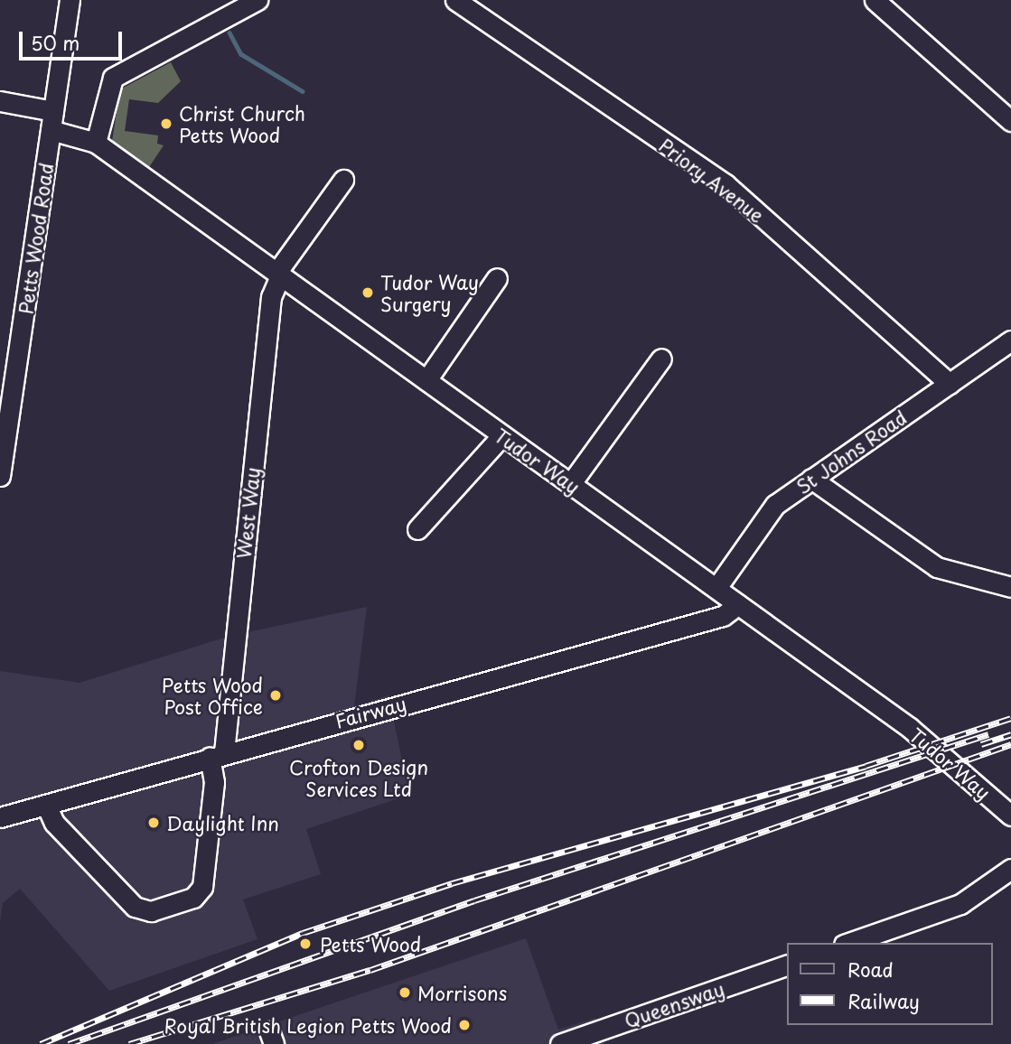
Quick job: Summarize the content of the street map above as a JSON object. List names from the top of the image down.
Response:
{
  "streets": {
    "street": [
      "Priory Avenue",
      "Petts Wood Road",
      "St Johns Road",
      "Tudor Way",
      "West Way",
      "Fairway",
      "Queensway"
    ]
  },
  "crossings": [
    ["Priory Avenue", "St Johns Road"],
    ["Petts Wood Road", "Tudor Way"],
    ["St Johns Road", "Tudor Way"],
    ["Tudor Way", "West Way"],
    ["Tudor Way", "Fairway"],
    ["West Way", "Fairway"]
  ],
  "places": [
    "Christ Church Petts Wood",
    "Tudor Way Surgery",
    "Petts Wood Post Office",
    "Crofton Design Services Ltd",
    "Daylight Inn",
    "Petts Wood",
    "Morrisons",
    "Royal British Legion Petts Wood"
  ],
  "legend": ["Road", "Railway"],
  "scale_bar": "50 m"
}
